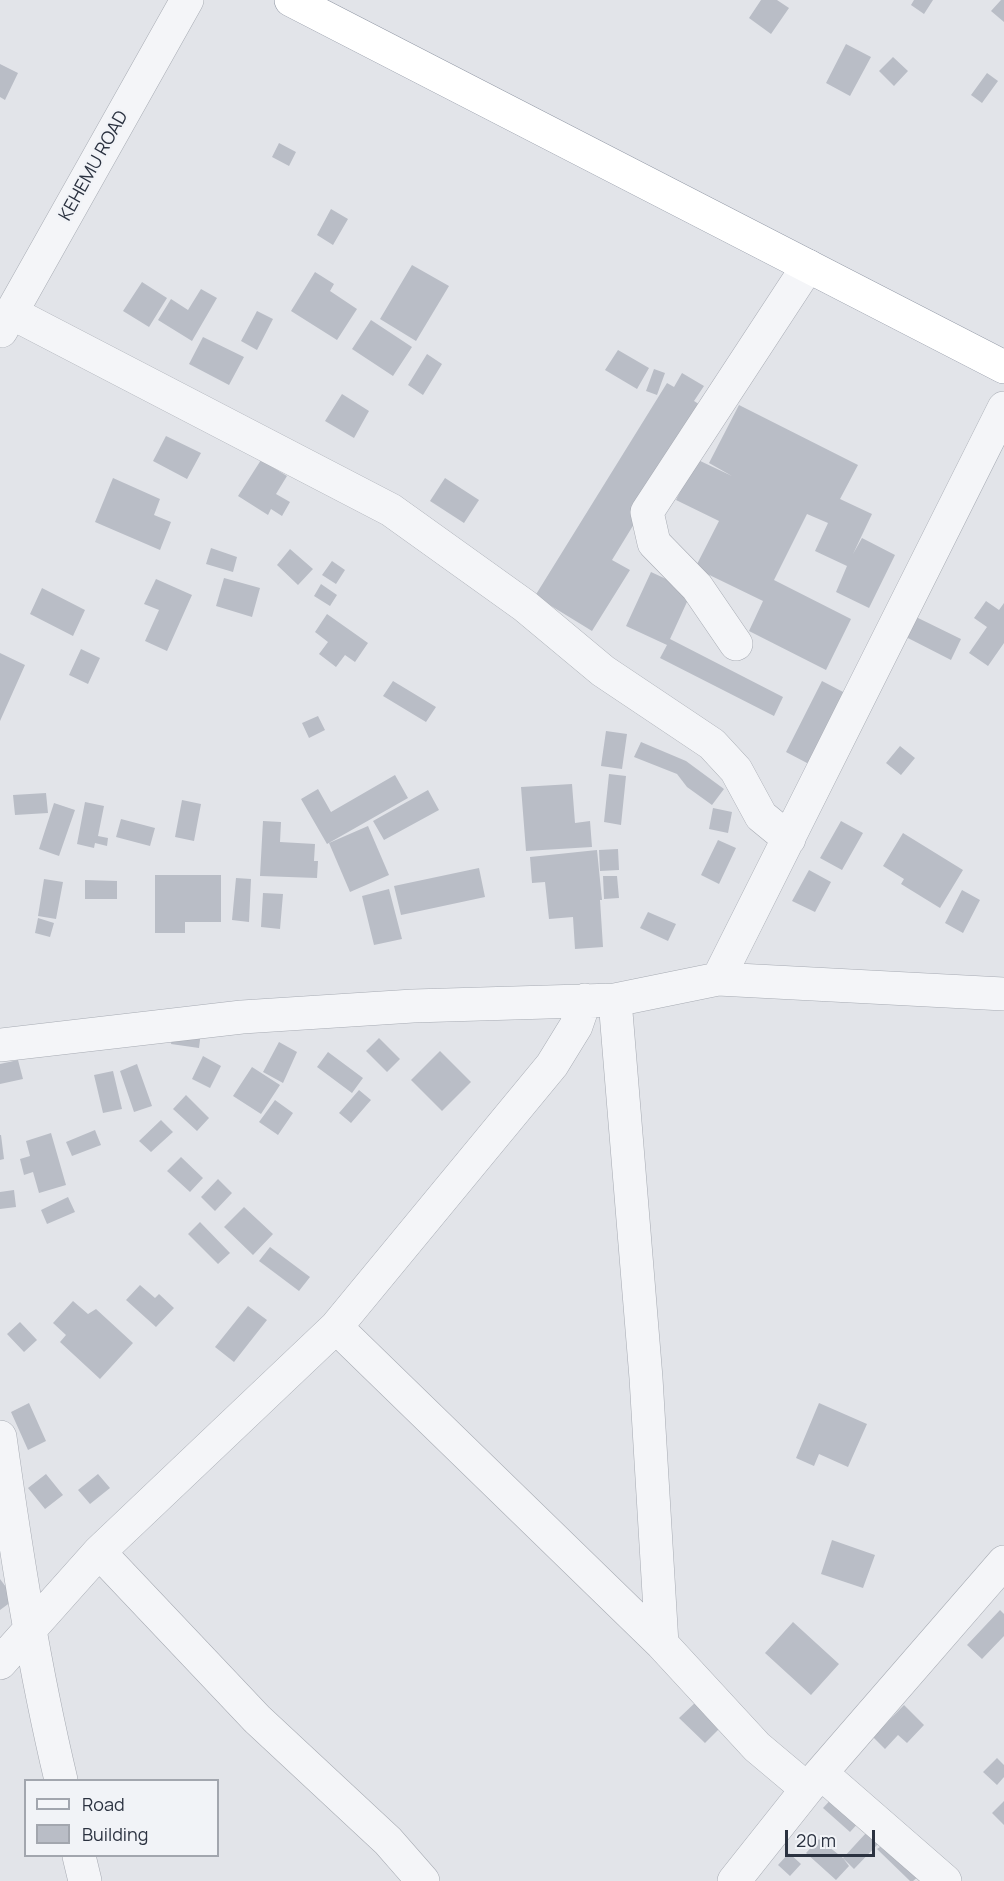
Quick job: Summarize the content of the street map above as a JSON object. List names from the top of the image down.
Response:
{
  "streets": {
    "street": ["KEHEMU ROAD"]
  },
  "legend": ["Road", "Building"],
  "scale_bar": "20 m"
}
